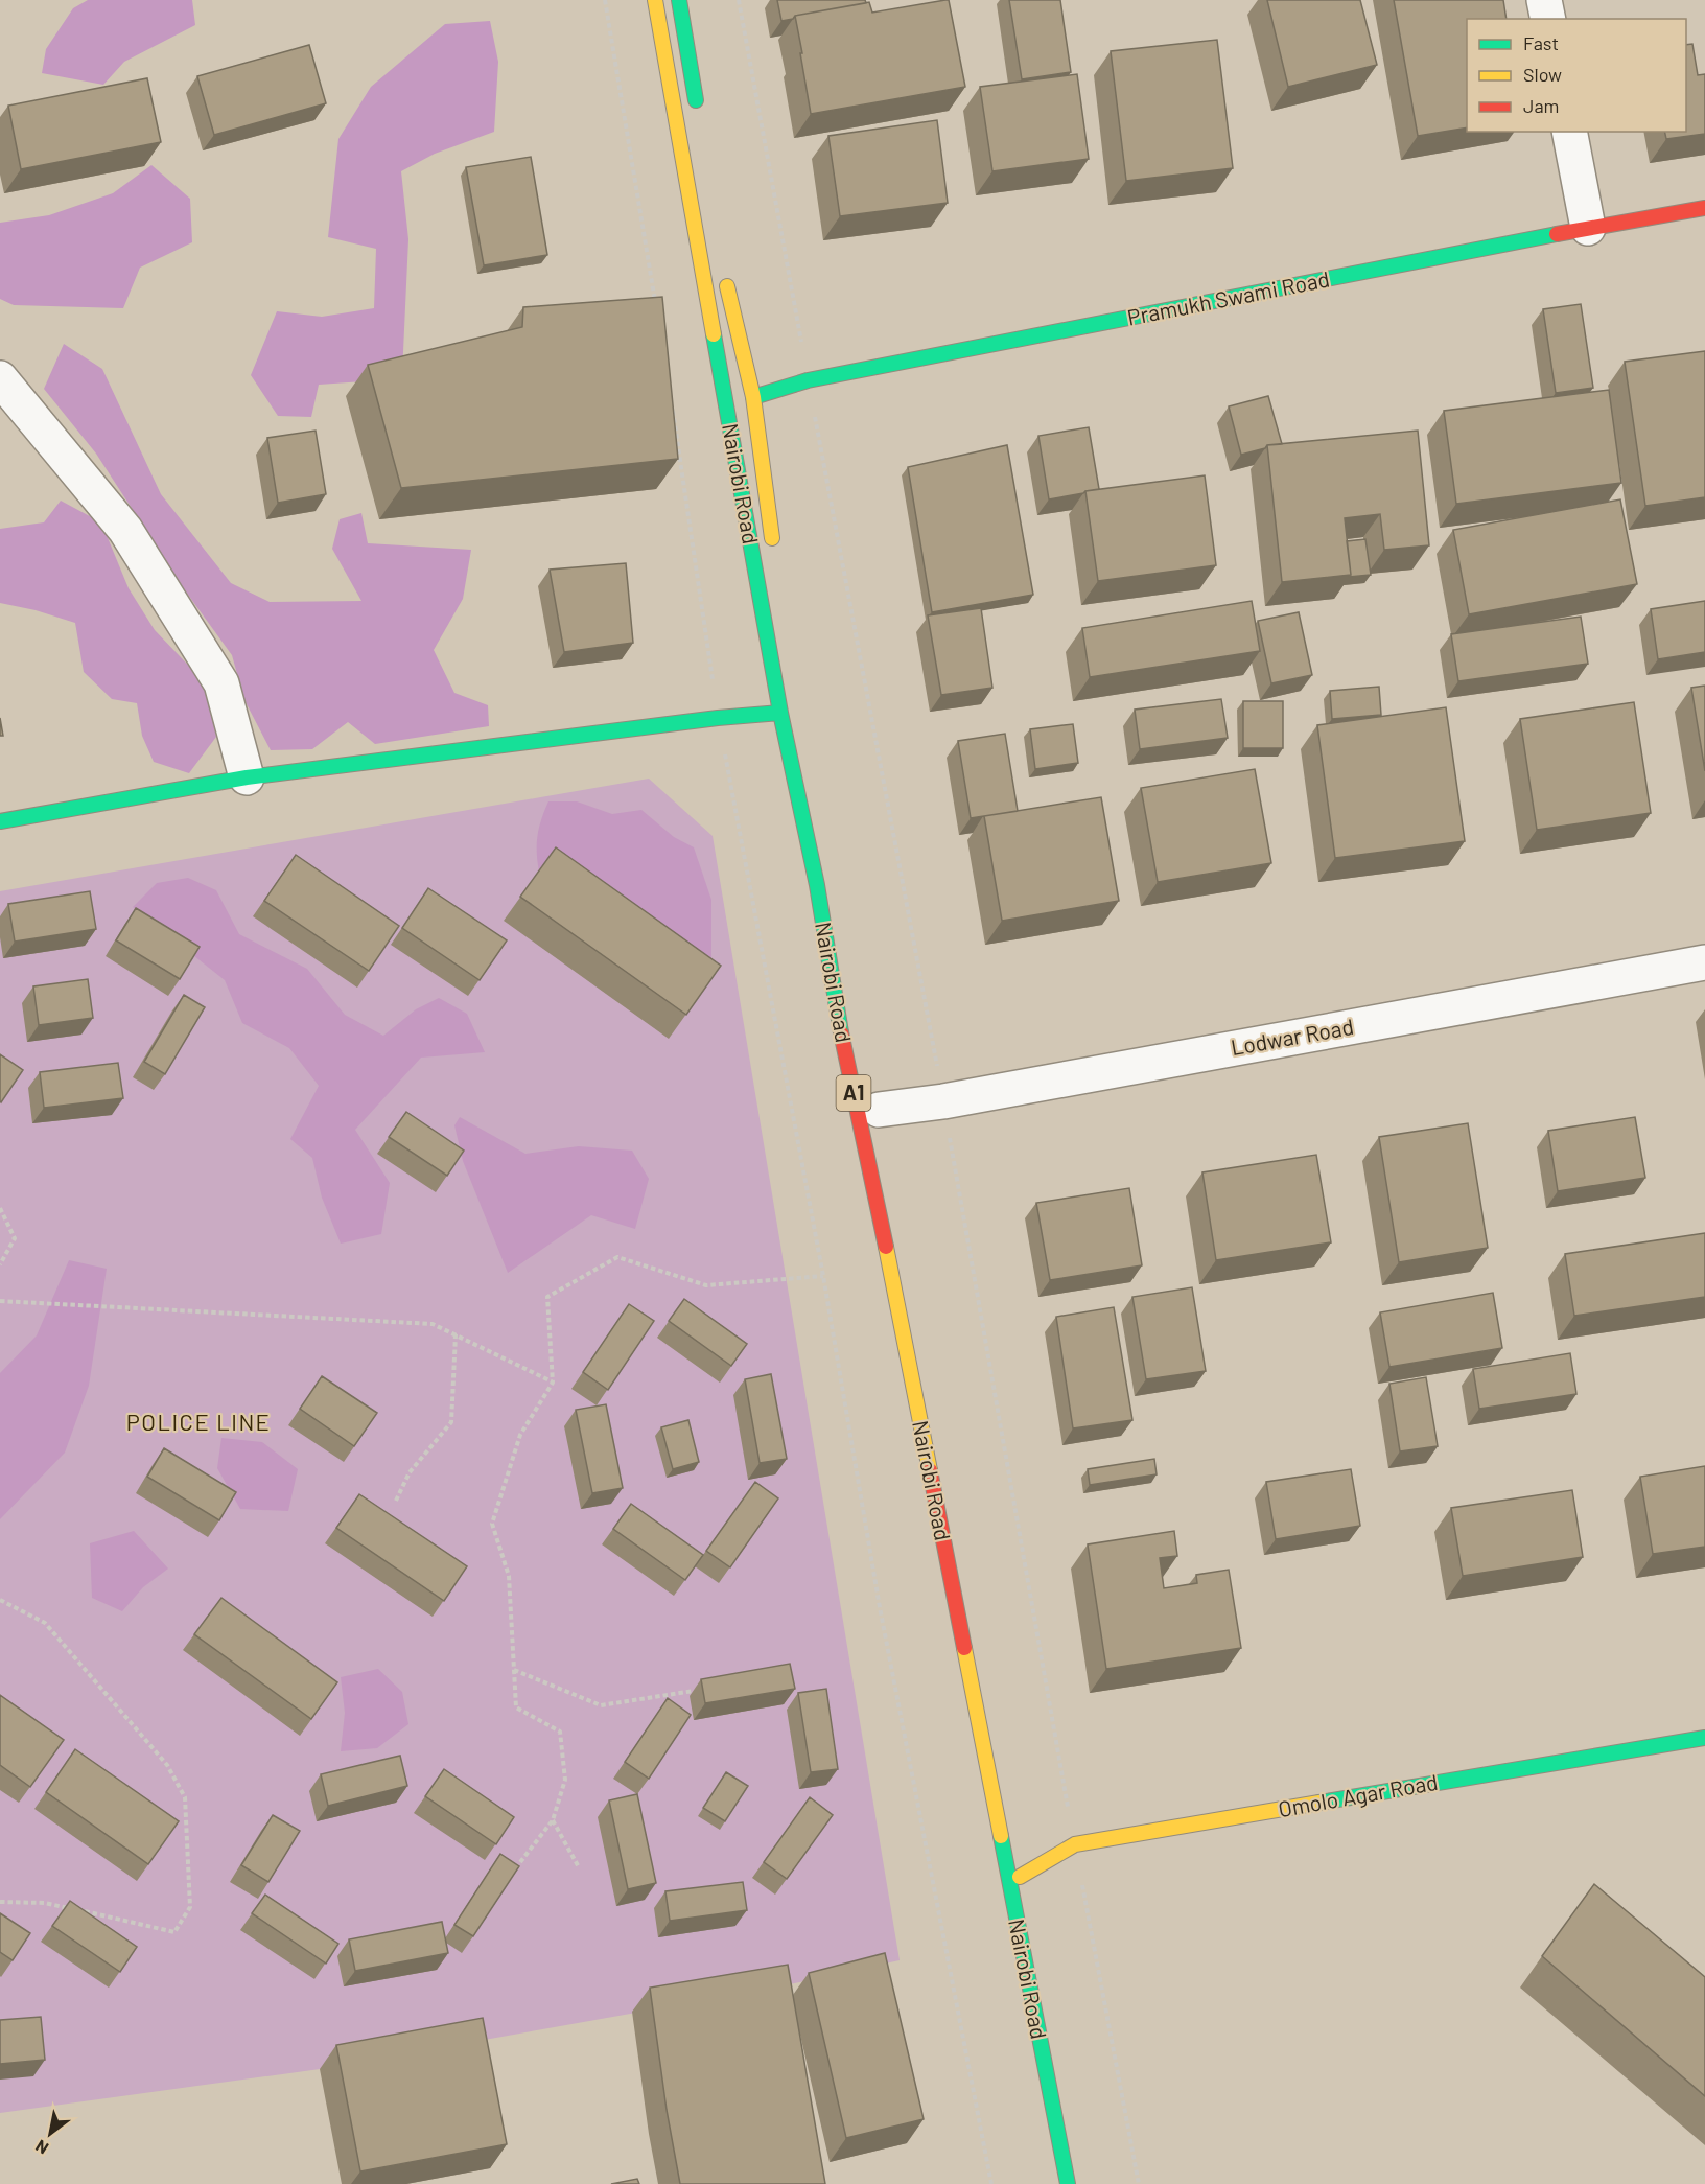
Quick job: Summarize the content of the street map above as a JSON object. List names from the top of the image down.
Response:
{
  "streets": {
    "main road": [
      "Pramukh Swami Road",
      "Nairobi Road",
      "A1",
      "Omolo Agar Road"
    ],
    "street": ["Lodwar Road"]
  },
  "crossings": [
    ["Pramukh Swami Road", "Nairobi Road"],
    ["Nairobi Road", "Omolo Agar Road"]
  ],
  "districts": ["POLICE LINE"],
  "legend": ["Fast", "Slow", "Jam"],
  "north": "bottom left"
}
